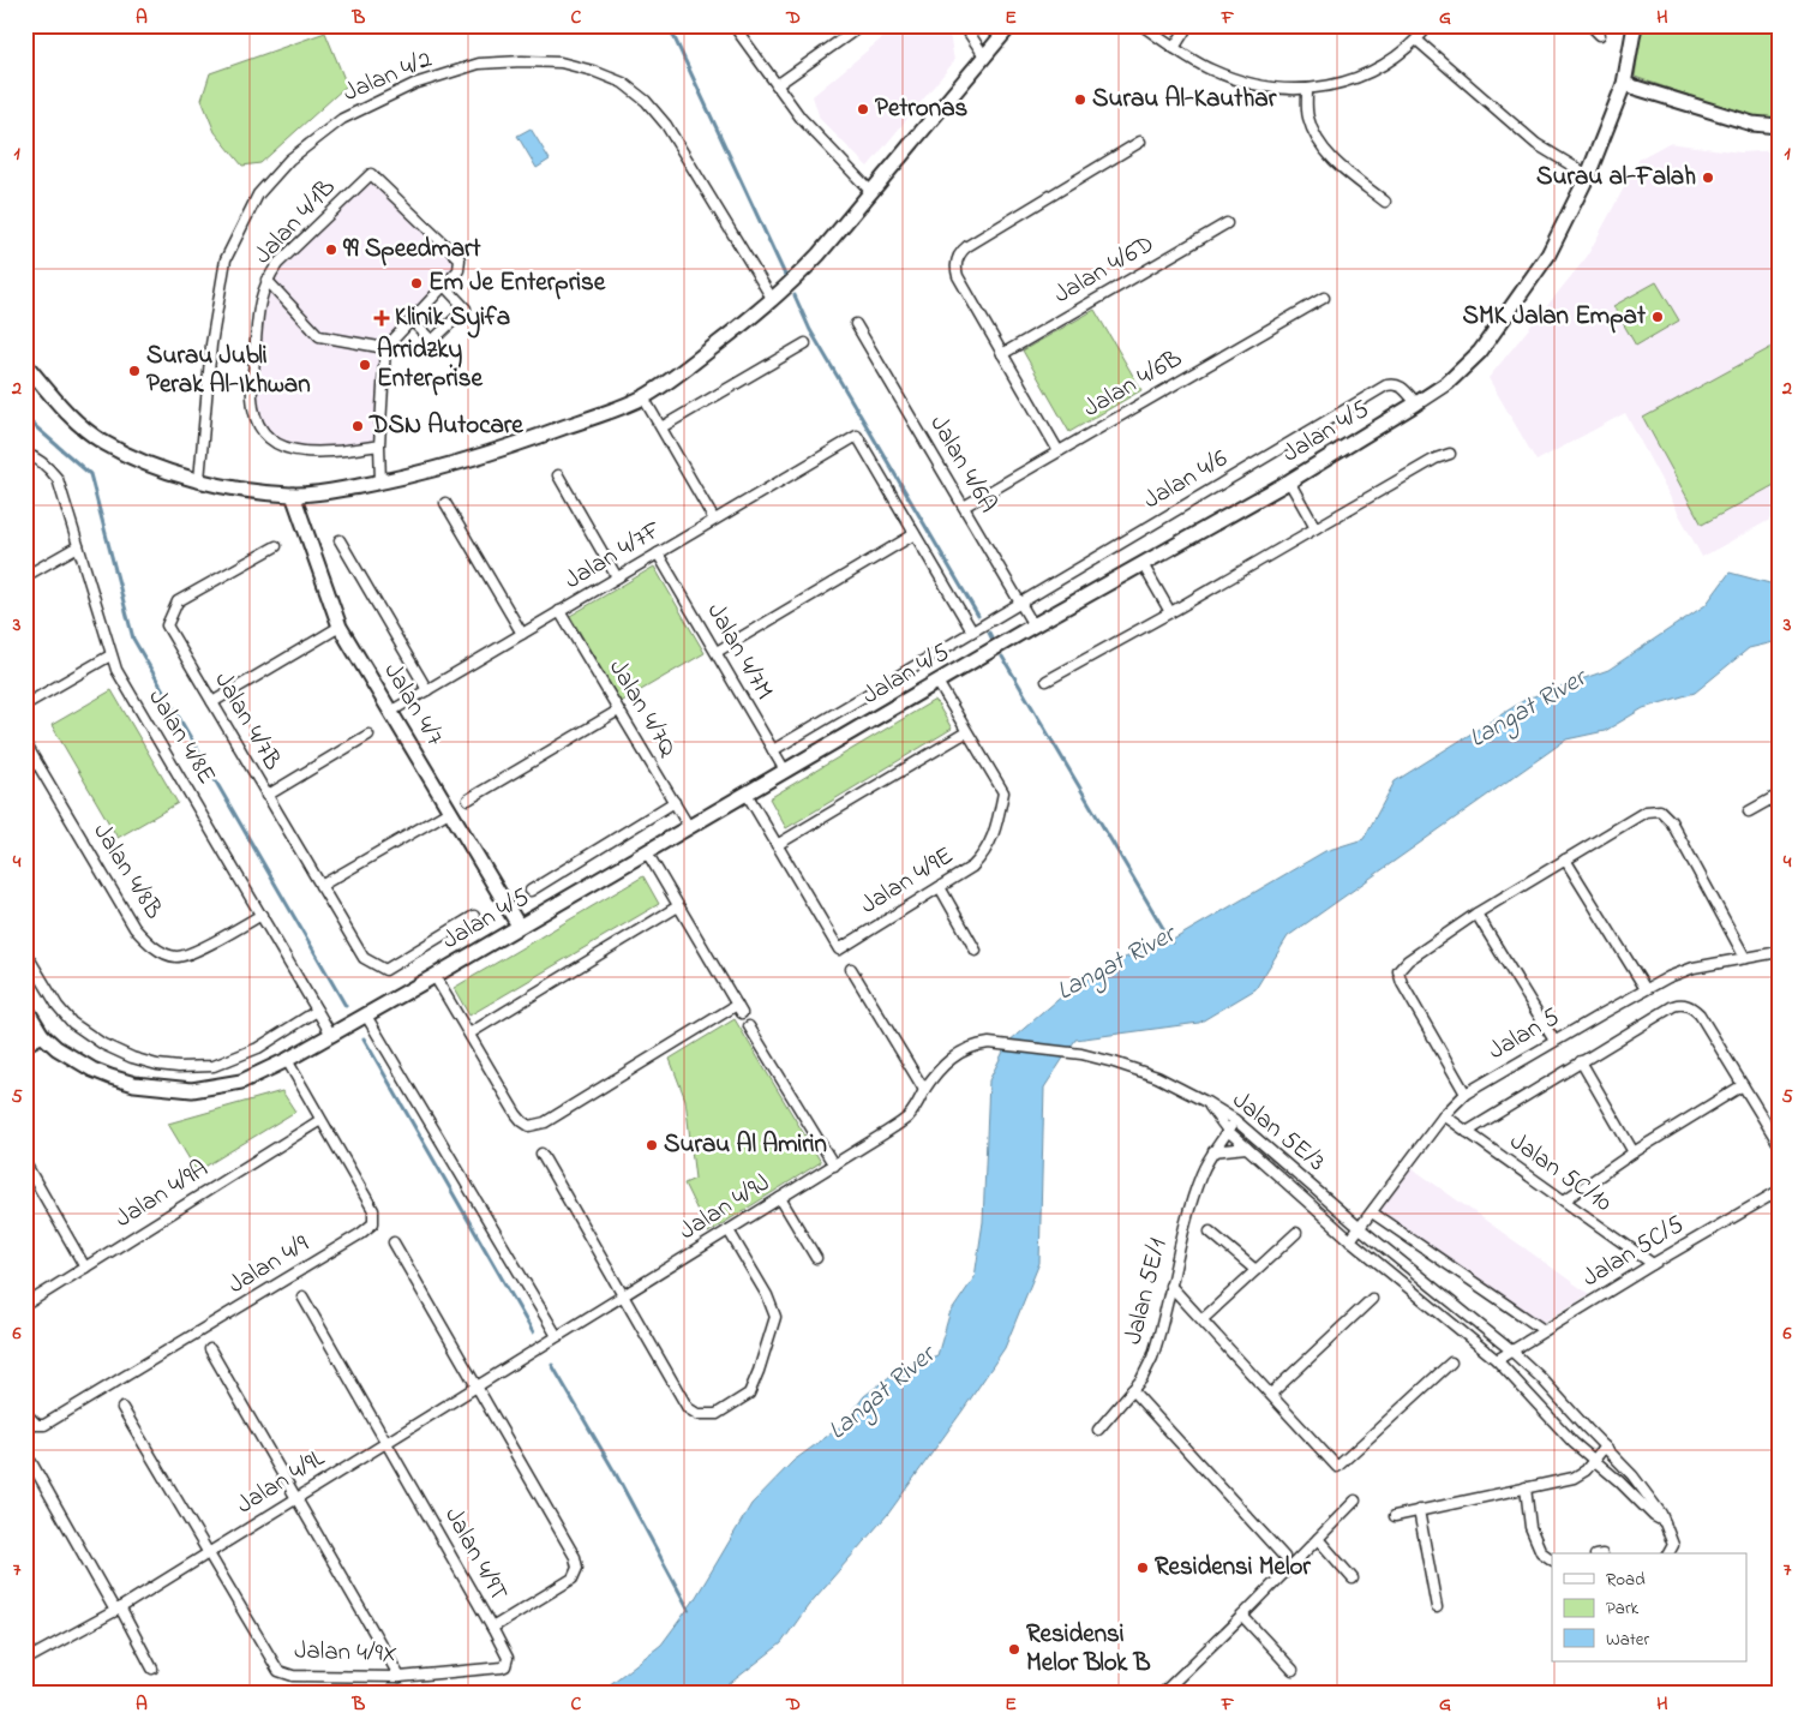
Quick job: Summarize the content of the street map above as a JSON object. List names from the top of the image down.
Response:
{
  "streets": {
    "street": [
      "Jalan 4/2",
      "Jalan 4/1B",
      "Jalan 4/6D",
      "Jalan 4/6B",
      "Jalan 4/5",
      "Jalan 4/6A",
      "Jalan 4/6",
      "Jalan 4/7F",
      "Jalan 4/7M",
      "Jalan 4/7",
      "Jalan 4/7Q",
      "Jalan 4/7B",
      "Jalan 4/8E",
      "Jalan 4/8B",
      "Jalan 4/9E",
      "Jalan 5",
      "Jalan 5E/3",
      "Jalan 5C/10",
      "Jalan 4/9A",
      "Jalan 4/9J",
      "Jalan 5C/5",
      "Jalan 4/9",
      "Jalan 5E/1",
      "Jalan 4/9L",
      "Jalan 4/9T",
      "Jalan 4/9X"
    ]
  },
  "crossings": [
    ["Jalan 4/6B", "Jalan 4/6A"],
    ["Jalan 4/5", "Jalan 4/6A"],
    ["Jalan 4/5", "Jalan 4/6"],
    ["Jalan 4/5", "Jalan 4/7M"],
    ["Jalan 4/5", "Jalan 4/7"],
    ["Jalan 4/5", "Jalan 4/7Q"],
    ["Jalan 4/5", "Jalan 4/8E"],
    ["Jalan 4/5", "Jalan 4/9E"],
    ["Jalan 4/5", "Jalan 4/9"],
    ["Jalan 4/6A", "Jalan 4/6"],
    ["Jalan 4/6", "Jalan 4/7M"],
    ["Jalan 4/7F", "Jalan 4/7M"],
    ["Jalan 4/7F", "Jalan 4/7"],
    ["Jalan 4/7F", "Jalan 4/7Q"],
    ["Jalan 4/8E", "Jalan 4/8B"],
    ["Jalan 5", "Jalan 5E/3"],
    ["Jalan 5", "Jalan 5C/10"],
    ["Jalan 5E/3", "Jalan 4/9J"],
    ["Jalan 5E/3", "Jalan 5C/5"],
    ["Jalan 5E/3", "Jalan 5E/1"],
    ["Jalan 5C/10", "Jalan 5C/5"],
    ["Jalan 4/9A", "Jalan 4/9"],
    ["Jalan 4/9J", "Jalan 4/9L"],
    ["Jalan 4/9L", "Jalan 4/9T"],
    ["Jalan 4/9L", "Jalan 4/9X"],
    ["Jalan 4/9T", "Jalan 4/9X"]
  ],
  "water": ["Langat River"],
  "places": {
    "other": [
      "Surau Al-Kauthar",
      "Petronas",
      "Surau al-Falah",
      "99 Speedmart",
      "Em Je Enterprise",
      "SMK Jalan Empat",
      "Arridzky Enterprise",
      "Surau Jubli Perak Al-Ikhwan",
      "DSN Autocare",
      "Surau Al Amirin",
      "Residensi Melor",
      "Residensi Melor Blok B"
    ],
    "health": ["Klinik Syifa"]
  },
  "legend": ["Road", "Park", "Water"],
  "grid": {
    "columns": [
      "A",
      "B",
      "C",
      "D",
      "E",
      "F",
      "G",
      "H"
    ],
    "rows": [
      "1",
      "2",
      "3",
      "4",
      "5",
      "6",
      "7"
    ]
  }
}
